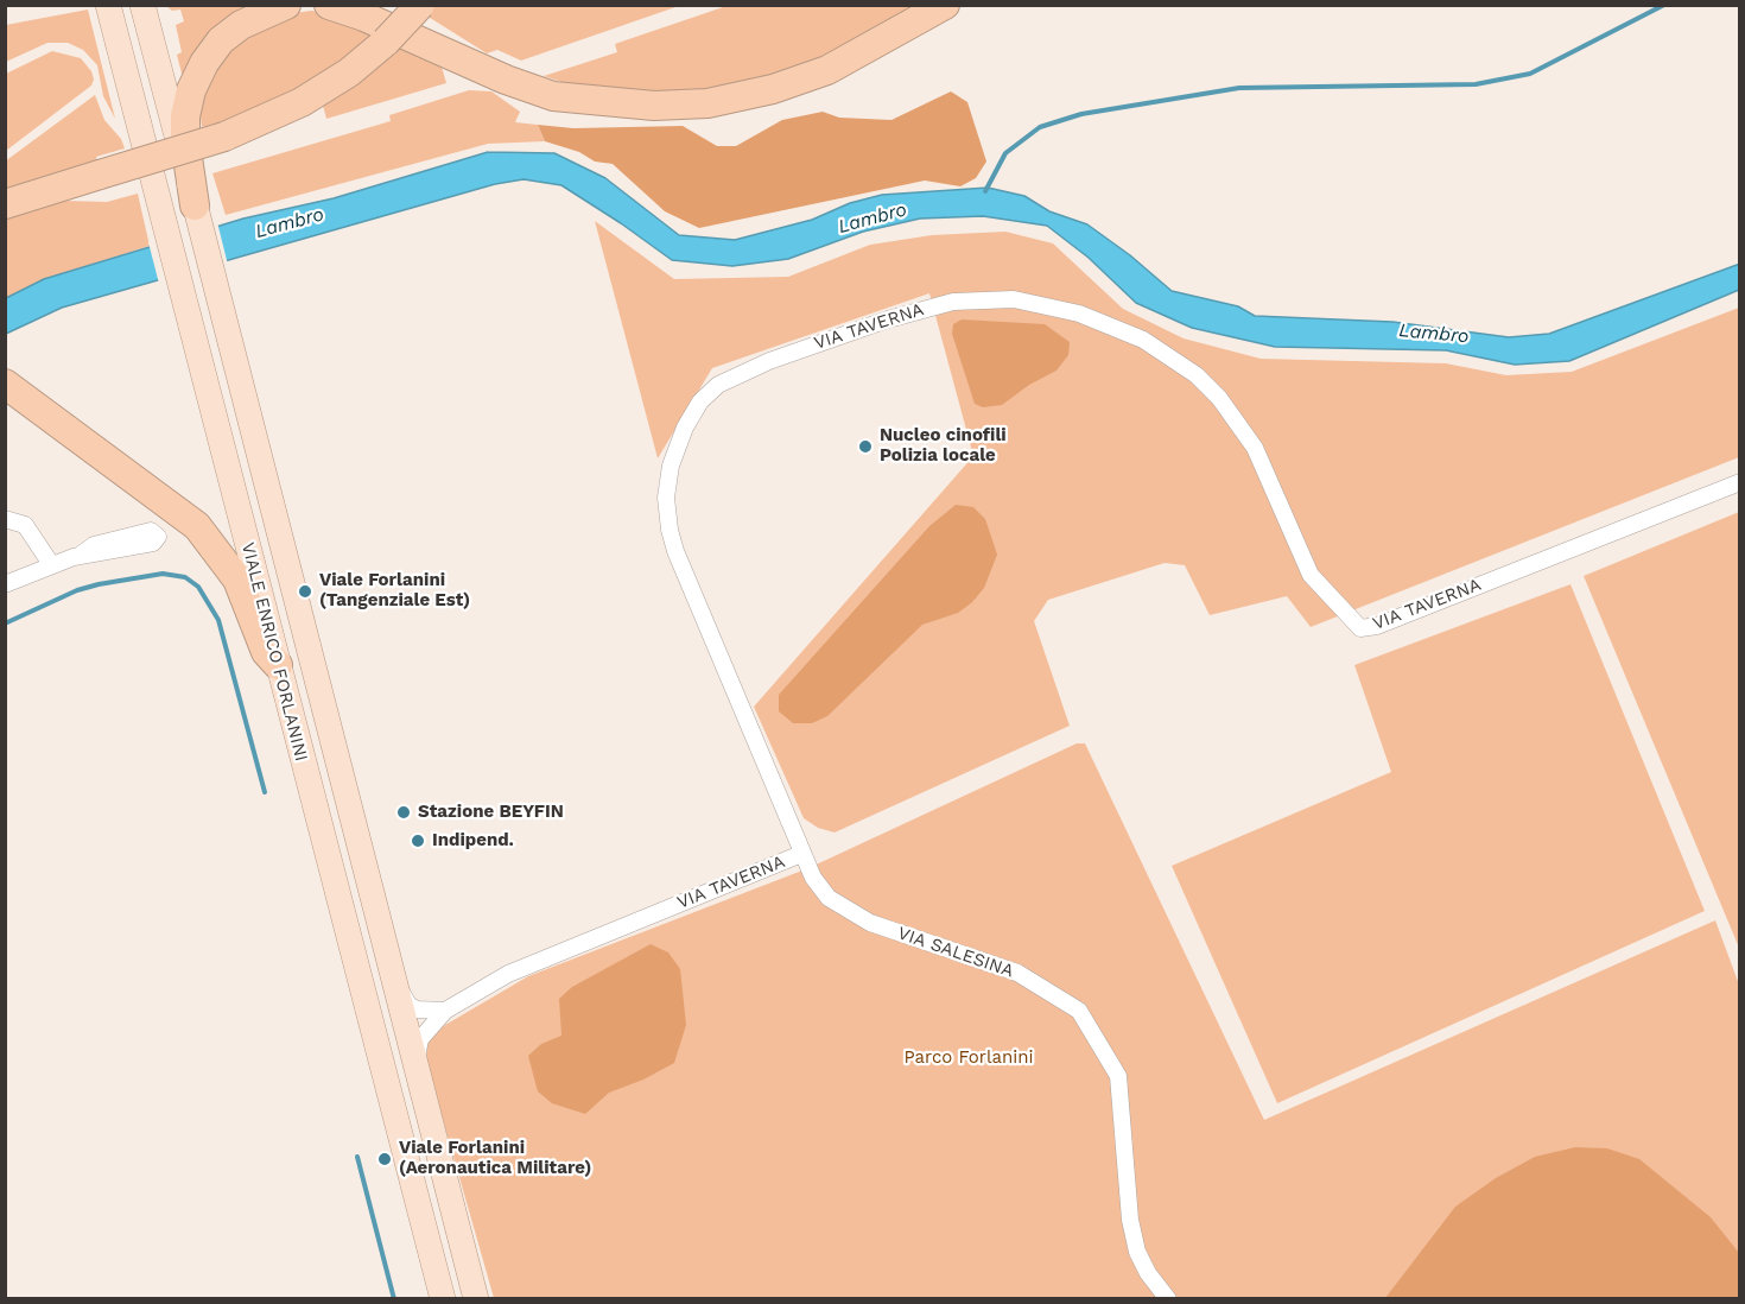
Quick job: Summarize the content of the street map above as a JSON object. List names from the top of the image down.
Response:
{
  "streets": {
    "main road": ["VIALE ENRICO FORLANINI"],
    "street": ["VIA TAVERNA", "VIA SALESINA"]
  },
  "crossings": [
    ["VIA TAVERNA", "VIALE ENRICO FORLANINI"],
    ["VIA TAVERNA", "VIA SALESINA"]
  ],
  "water": ["Lambro"],
  "parks": ["Parco Forlanini"],
  "places": [
    "Nucleo cinofili Polizia locale",
    "Viale Forlanini (Tangenziale Est)",
    "Stazione BEYFIN",
    "Indipend.",
    "Viale Forlanini (Aeronautica Militare)"
  ]
}
